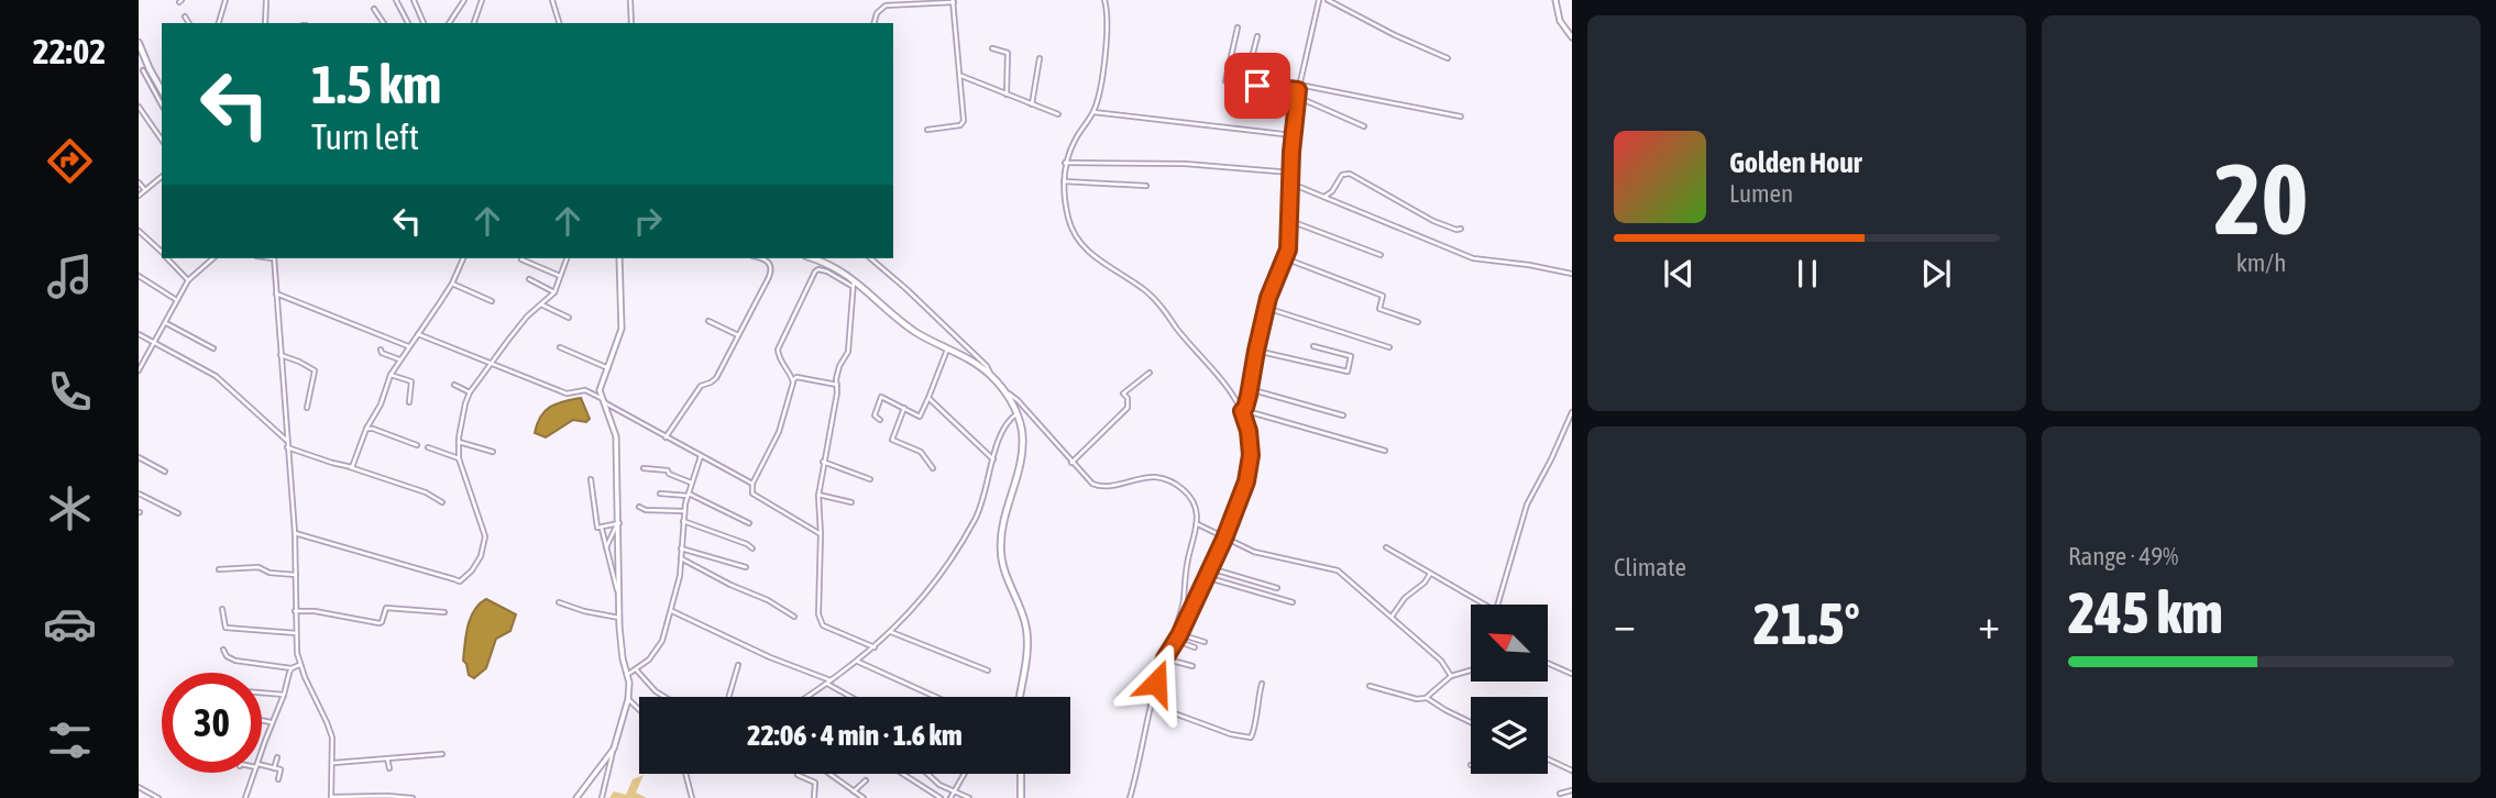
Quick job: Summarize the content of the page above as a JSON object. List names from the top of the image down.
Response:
{
  "north": "top left",
  "page": {
    "tabs": "22:02",
    "tile": [
      ["20", "km/h"],
      "Climate",
      ["Range · 49%", "245 km"]
    ],
    "turn": ["1.5 km", "Turn left"],
    "song": ["Golden Hour", "Lumen"],
    "heat": ["−", "21.5°", "+"],
    "limit": "30",
    "trip": "22:06 · 4 min · 1.6 km"
  }
}
